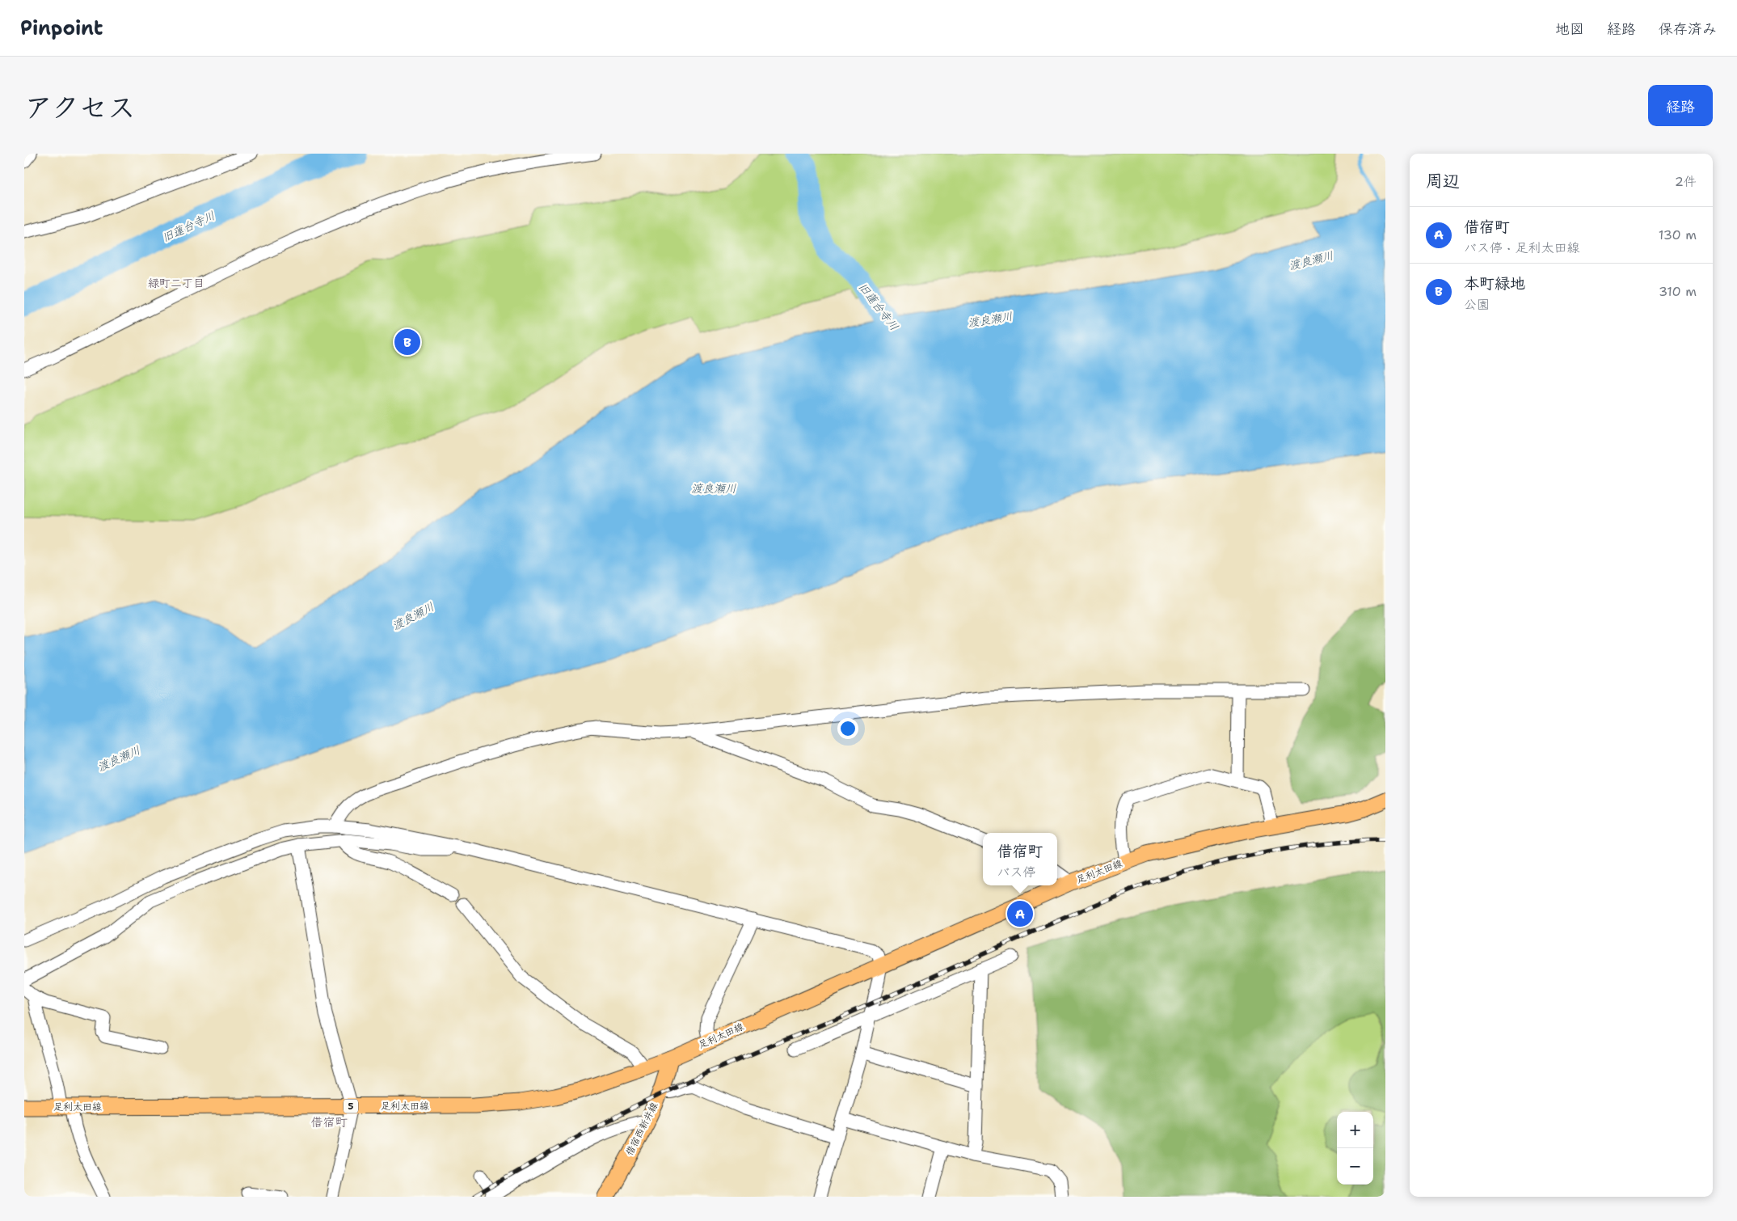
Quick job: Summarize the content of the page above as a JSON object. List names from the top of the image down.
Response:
{
  "streets": {
    "main road": ["足利太田線", "5", "借宿西新井線"]
  },
  "crossings": [
    ["足利太田線", "借宿西新井線"]
  ],
  "districts": ["緑町二丁目", "借宿町"],
  "water": ["旧蓮台寺川", "渡良瀬川"],
  "page": {
    "header": "Pinpoint",
    "nav": ["地図", "経路", "保存済み"],
    "title": "アクセス",
    "buttons": "経路",
    "heading": ["周辺", "2件"],
    "list": [
      {
        "mark": "A",
        "name": "借宿町",
        "note": "バス停 · 足利太田線",
        "value": "130 m"
      },
      {
        "mark": "B",
        "name": "本町緑地",
        "note": "公園",
        "value": "310 m"
      }
    ],
    "pins": ["B", "A"],
    "popup": ["借宿町", "バス停"],
    "map_buttons": ["+", "−"]
  }
}
